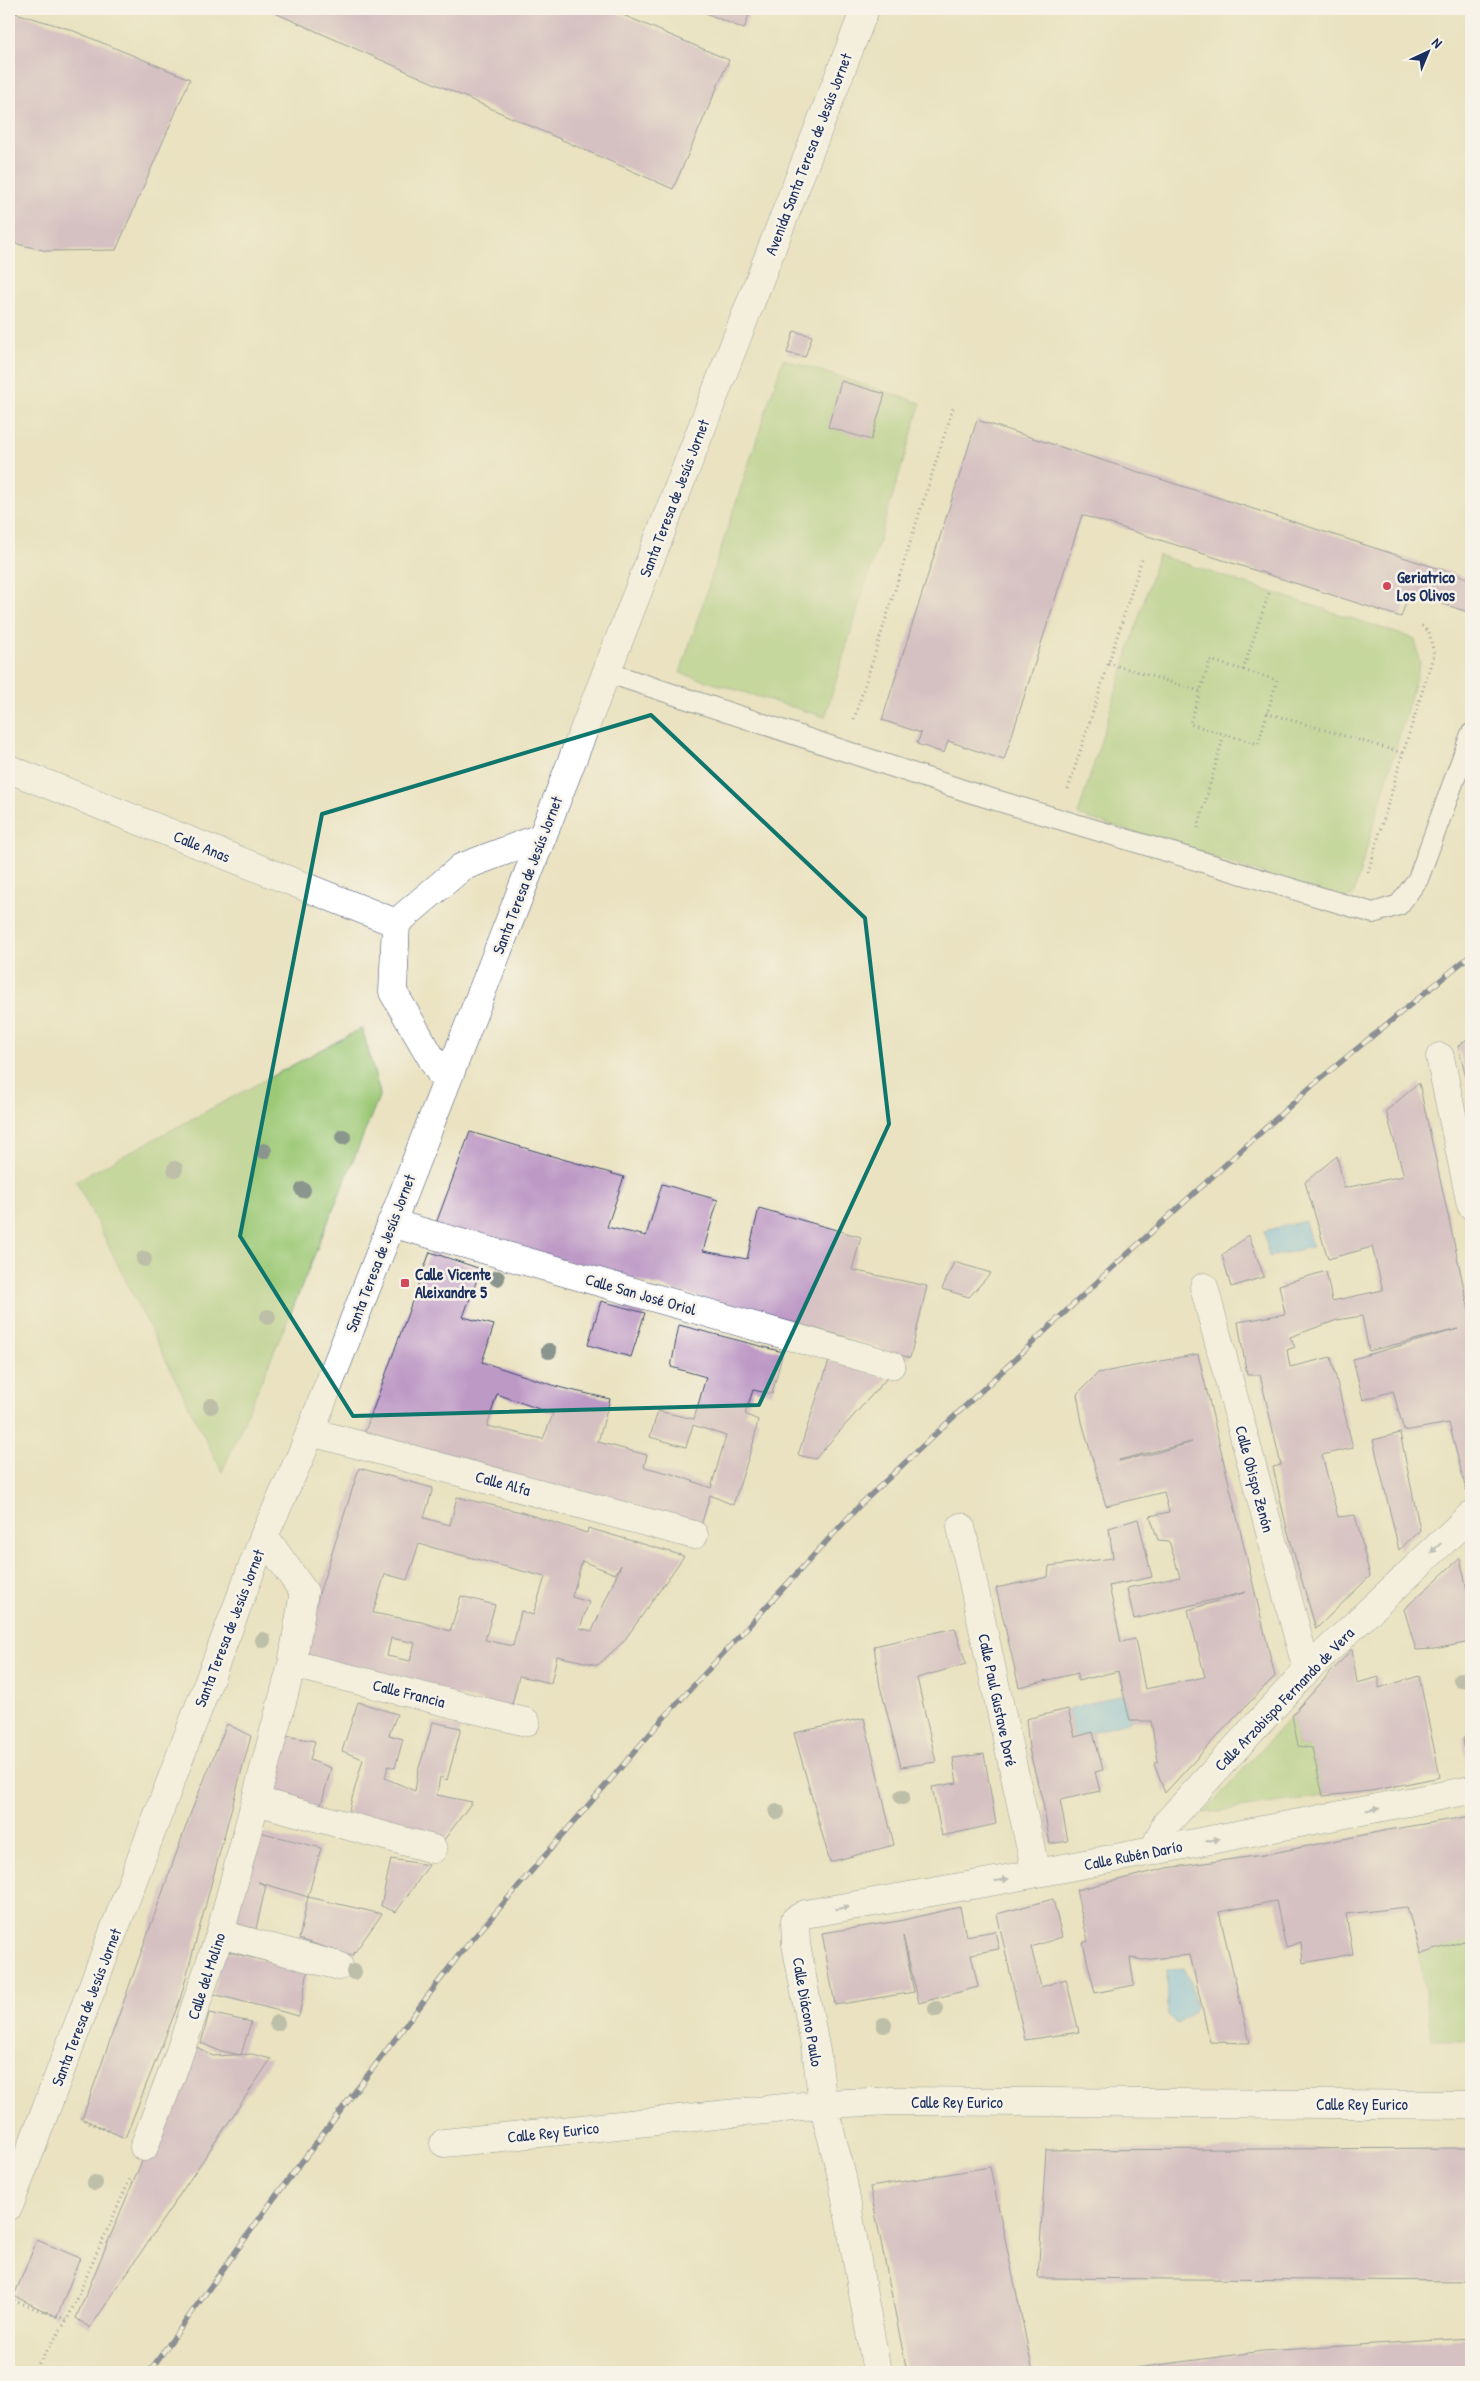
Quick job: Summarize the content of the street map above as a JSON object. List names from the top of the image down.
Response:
{
  "streets": {
    "street": [
      "Avenida Santa Teresa de Jesús Jornet",
      "Santa Teresa de Jesús Jornet",
      "Calle Anas",
      "Calle San José Oriol",
      "Calle Obispo Zenón",
      "Calle Alfa",
      "Calle Francia",
      "Calle Arzobispo Fernando de Vera",
      "Calle Paul Gustave Doré",
      "Calle Rubén Darío",
      "Calle del Molino",
      "Calle Diácono Paulo",
      "Calle Rey Eurico"
    ]
  },
  "crossings": [
    ["Avenida Santa Teresa de Jesús Jornet", "Santa Teresa de Jesús Jornet"],
    ["Santa Teresa de Jesús Jornet", "Calle San José Oriol"],
    ["Santa Teresa de Jesús Jornet", "Calle Alfa"],
    ["Santa Teresa de Jesús Jornet", "Calle del Molino"],
    ["Calle Obispo Zenón", "Calle Arzobispo Fernando de Vera"],
    ["Calle Francia", "Calle del Molino"],
    ["Calle Arzobispo Fernando de Vera", "Calle Rubén Darío"],
    ["Calle Paul Gustave Doré", "Calle Rubén Darío"],
    ["Calle Rubén Darío", "Calle Diácono Paulo"],
    ["Calle Diácono Paulo", "Calle Rey Eurico"]
  ],
  "one_way": ["Calle Arzobispo Fernando de Vera", "Calle Rubén Darío"],
  "places": {
    "other": ["Geriatrico Los Olivos"],
    "transit": ["Calle Vicente Aleixandre 5"]
  },
  "north": "top right"
}
